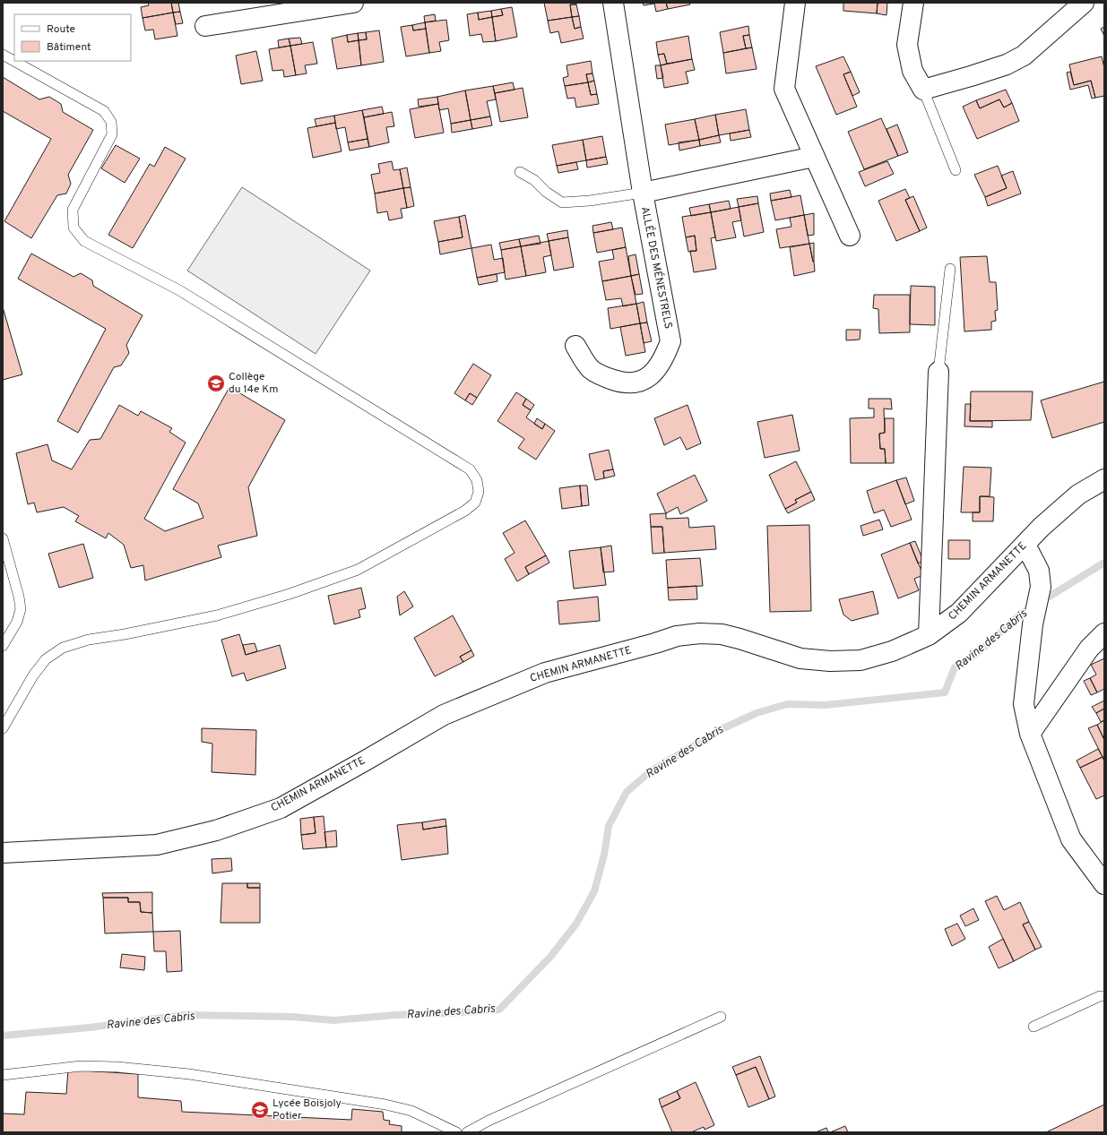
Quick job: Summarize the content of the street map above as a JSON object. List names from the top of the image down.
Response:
{
  "streets": {
    "street": ["ALLÉE DES MÉNESTRELS", "CHEMIN ARMANETTE"]
  },
  "water": ["Ravine des Cabris"],
  "places": {
    "school or university": ["Collège du 14e Km", "Lycée Boisjoly Potier"]
  },
  "legend": ["Route", "Bâtiment"]
}
